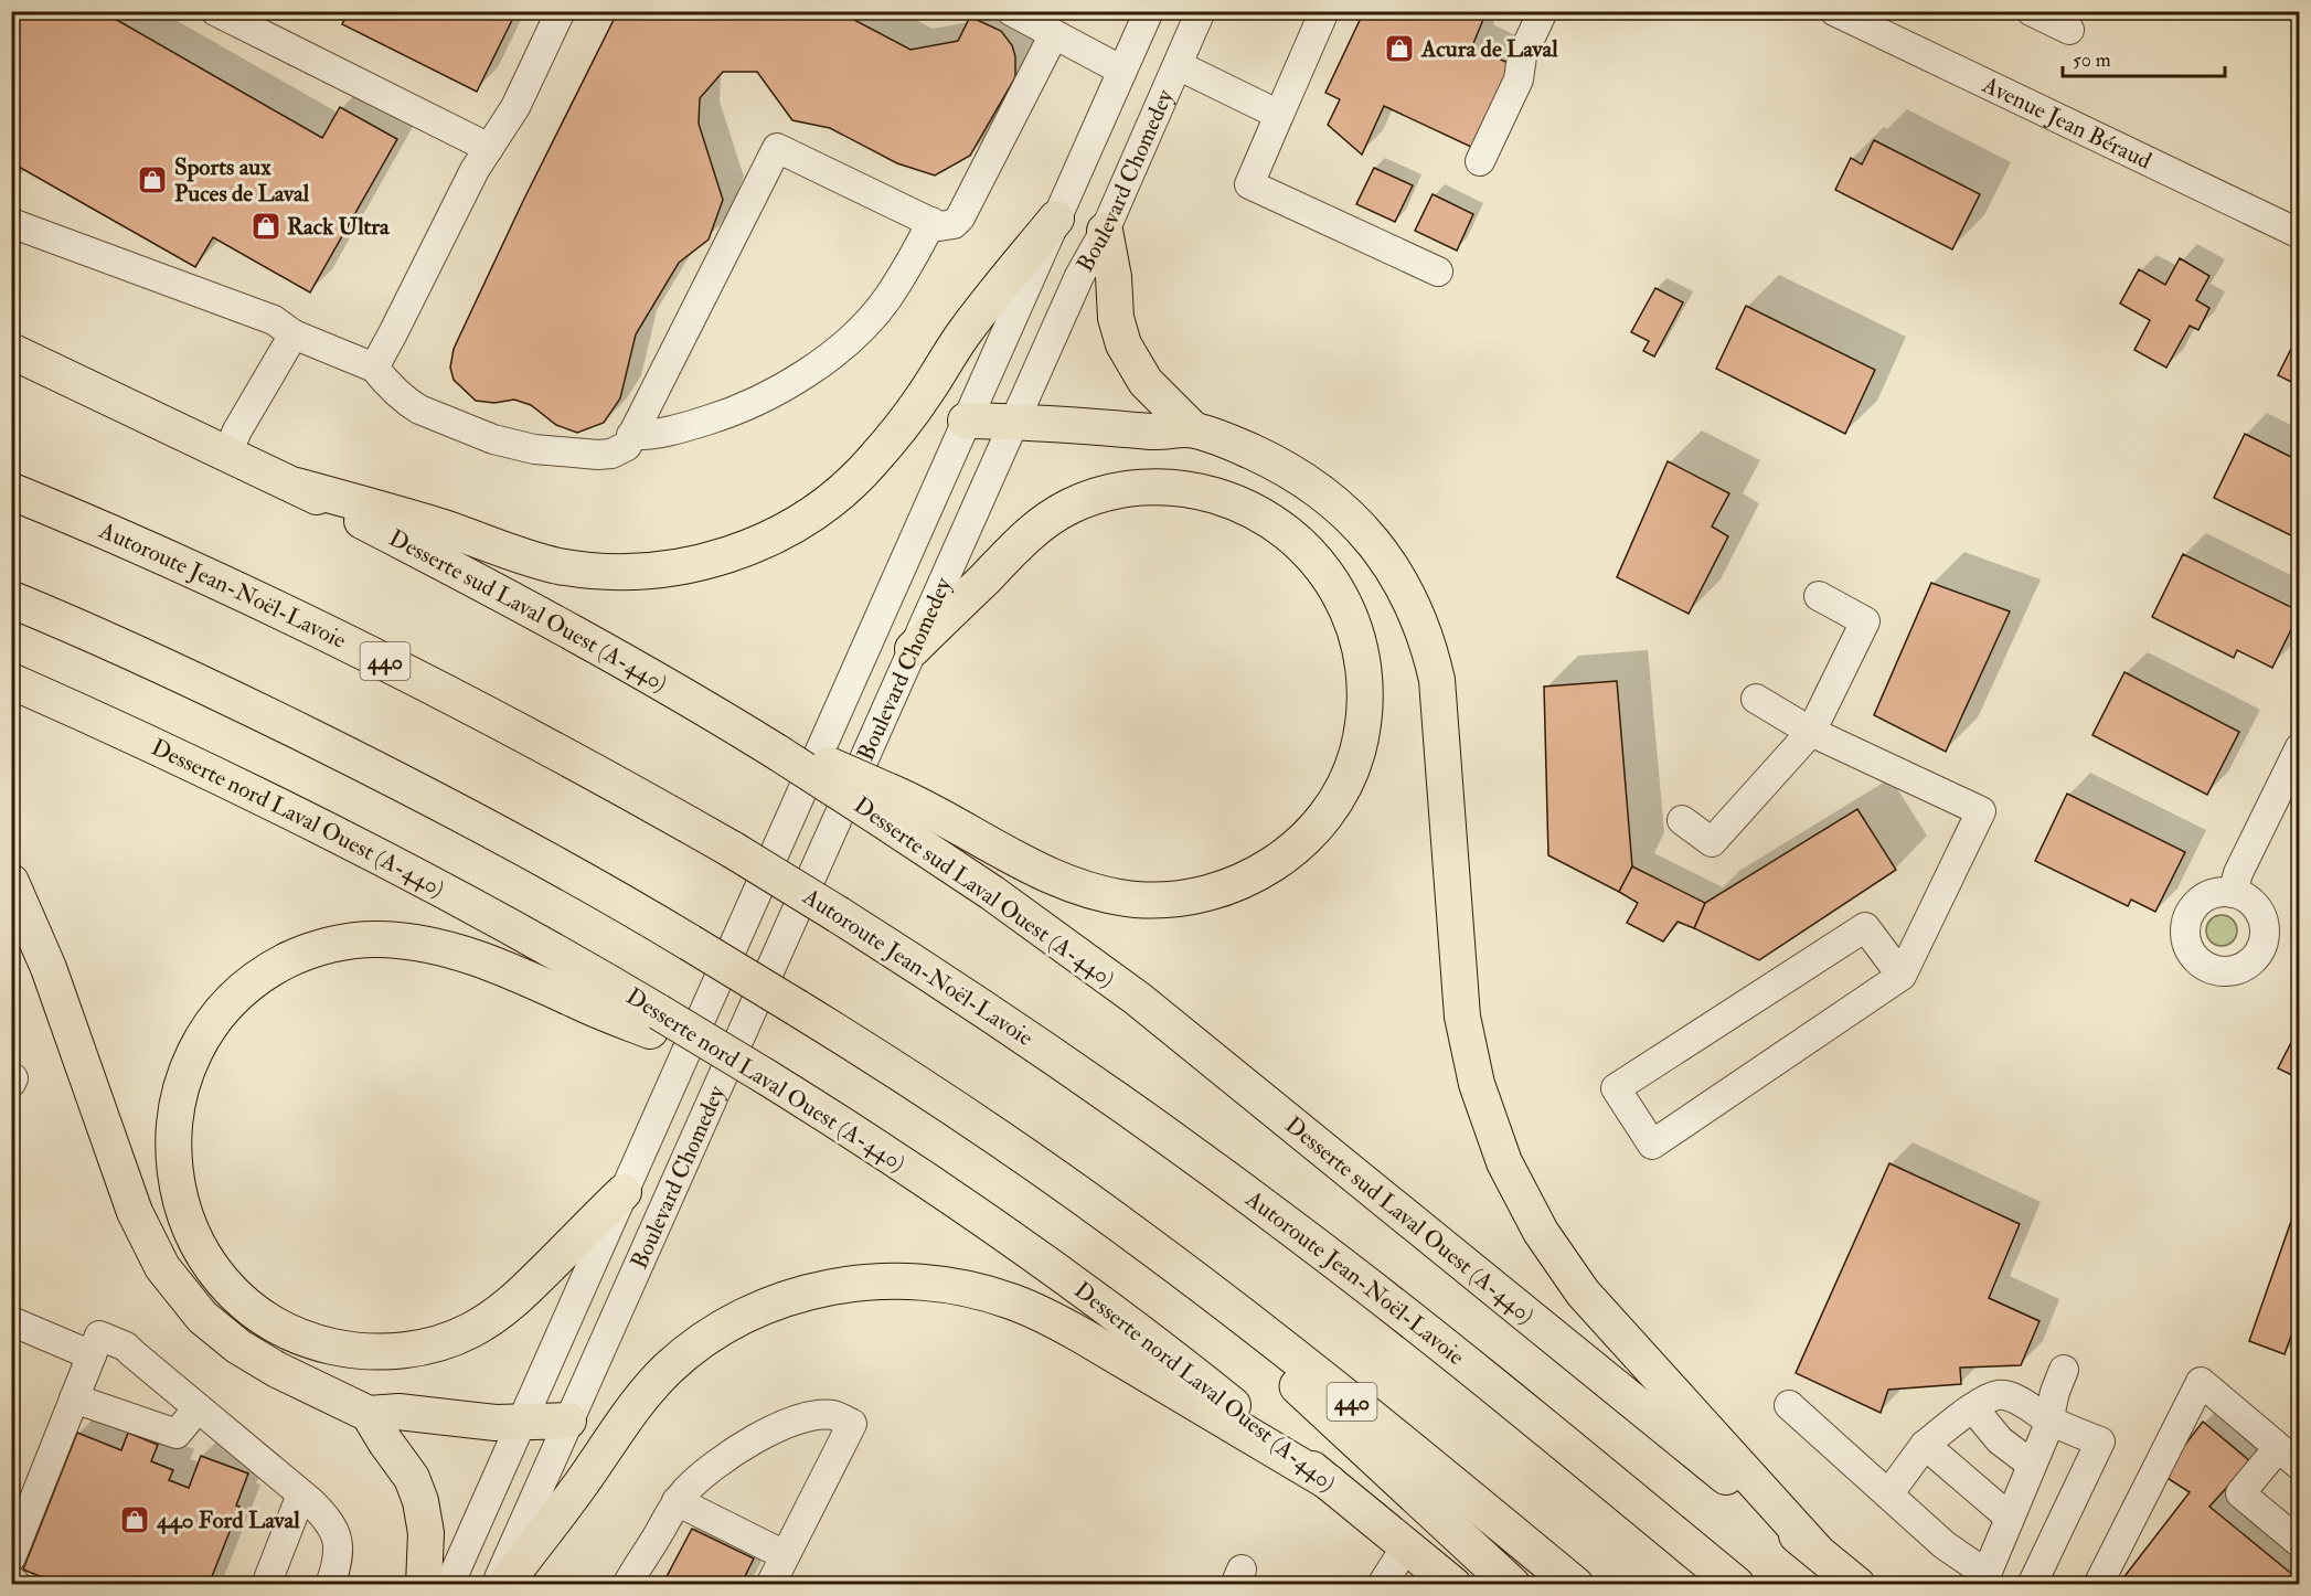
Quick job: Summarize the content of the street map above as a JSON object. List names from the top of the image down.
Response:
{
  "streets": {
    "highway": ["Autoroute Jean-Noël-Lavoie", "440"],
    "main road": ["Desserte sud Laval Ouest (A-440)", "Desserte nord Laval Ouest (A-440)"],
    "street": ["Avenue Jean Béraud", "Boulevard Chomedey"]
  },
  "places": {
    "shop": [
      "Acura de Laval",
      "Sports aux Puces de Laval",
      "Rack Ultra",
      "440 Ford Laval"
    ]
  },
  "scale_bar": "50 m"
}
